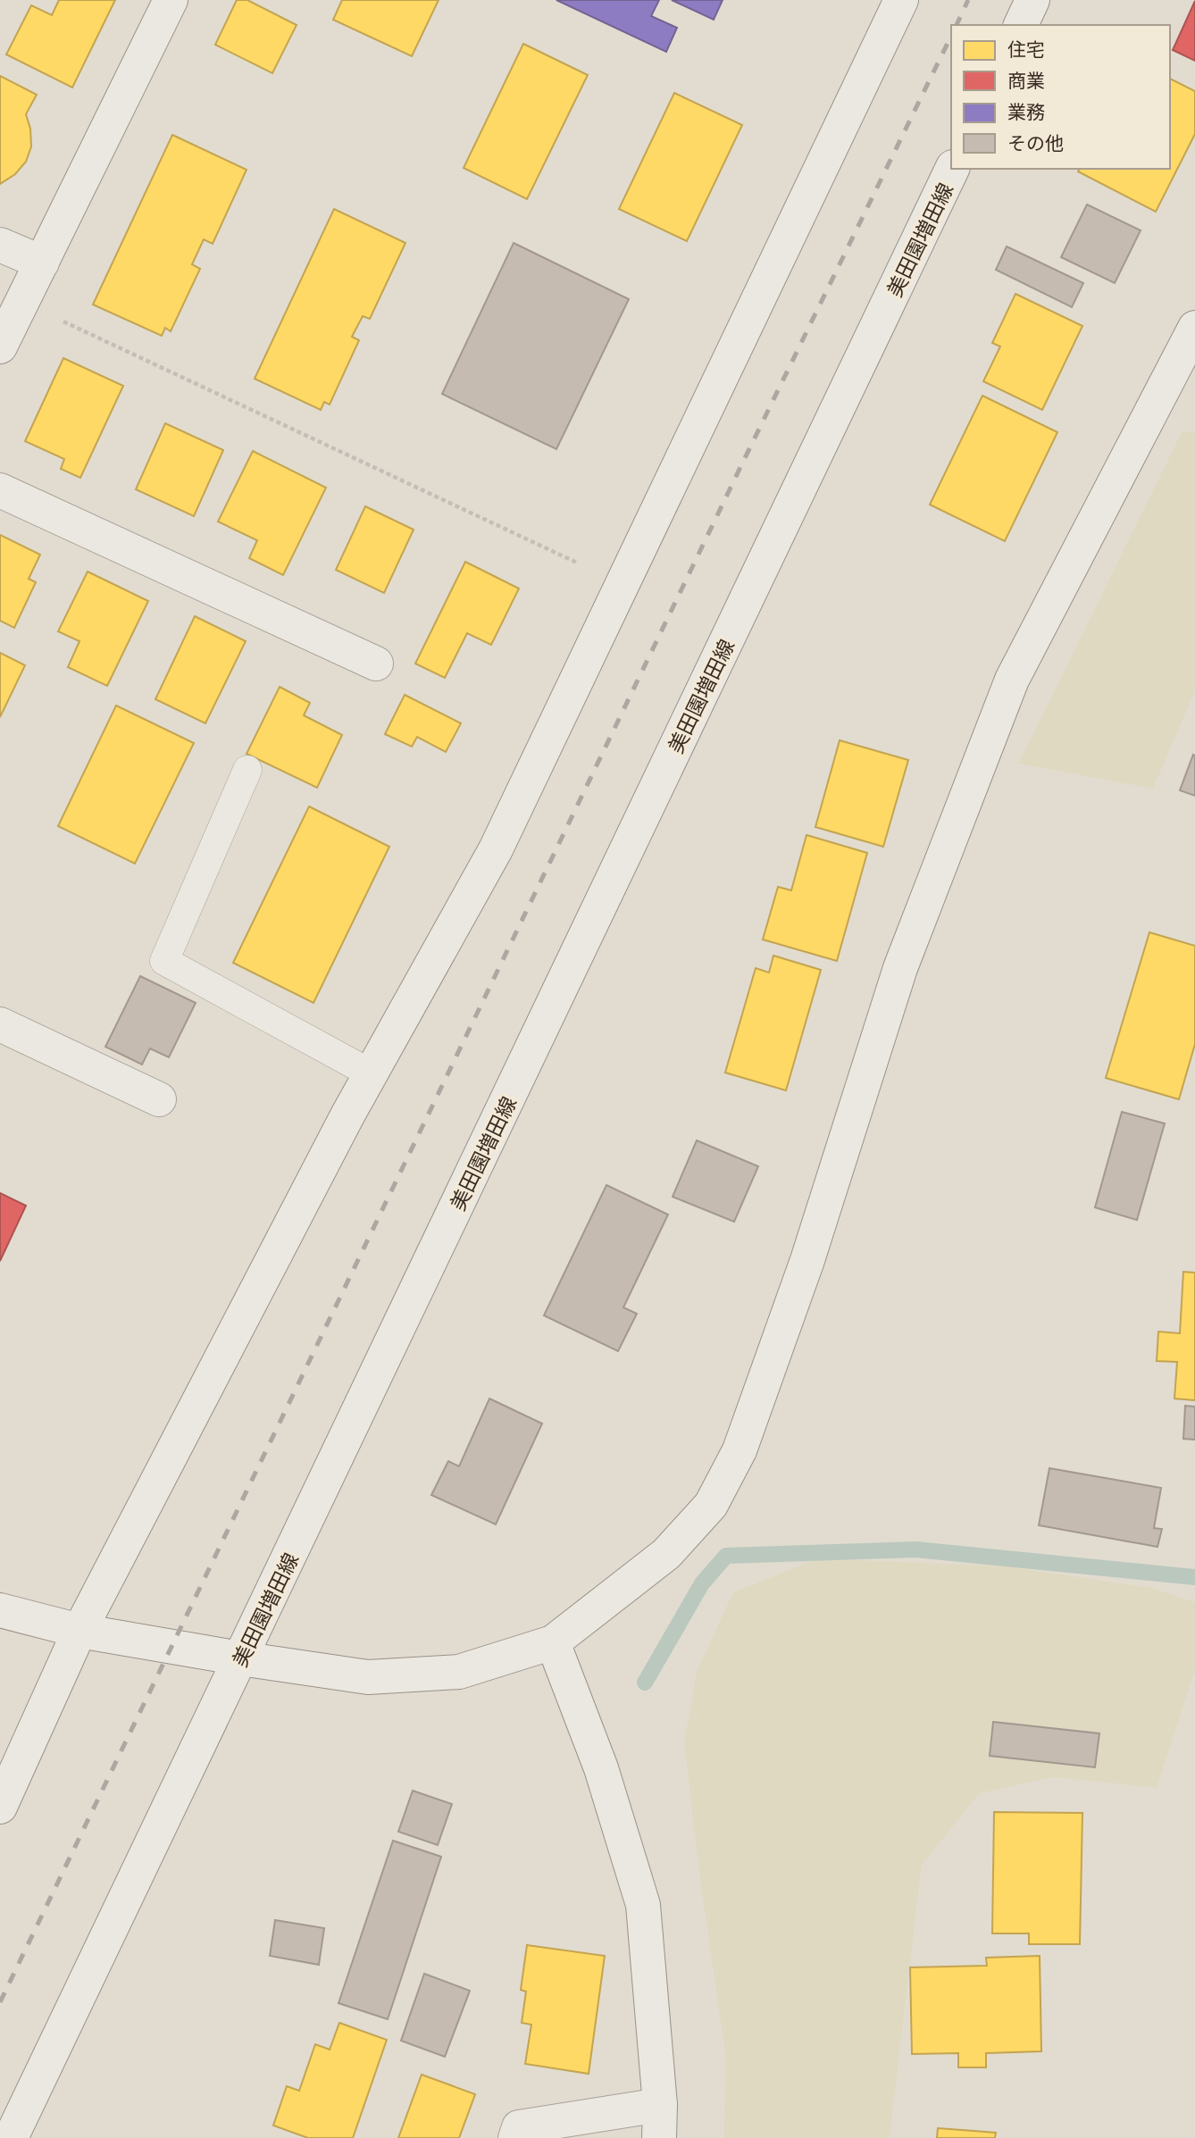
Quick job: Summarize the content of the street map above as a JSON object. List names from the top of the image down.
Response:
{
  "streets": {
    "main road": ["美田園増田線"]
  },
  "legend": [
    "住宅",
    "商業",
    "業務",
    "その他"
  ]
}
